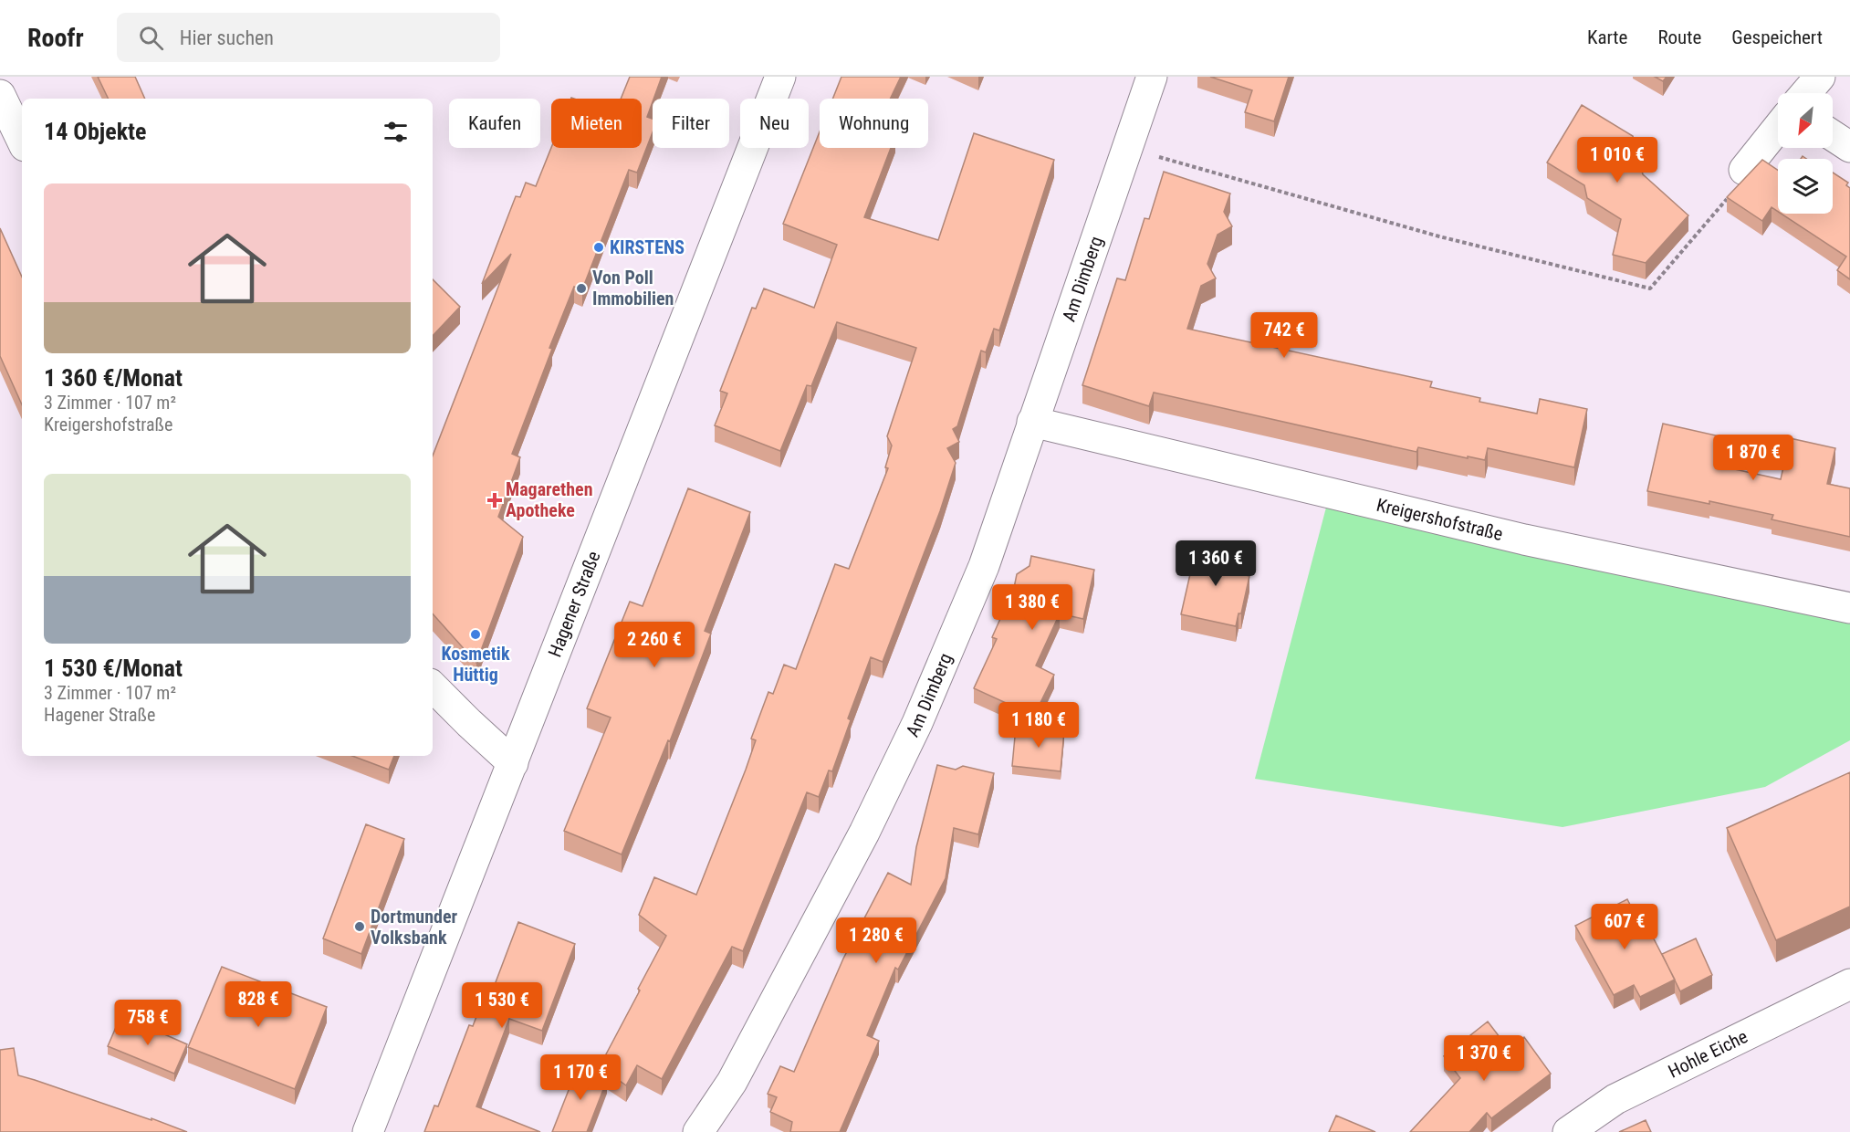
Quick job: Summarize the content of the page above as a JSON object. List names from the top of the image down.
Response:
{
  "streets": {
    "street": [
      "Am Dimberg",
      "Kreigershofstraße",
      "Hagener Straße",
      "Hohle Eiche"
    ]
  },
  "crossings": [
    ["Am Dimberg", "Kreigershofstraße"]
  ],
  "places": {
    "other": [
      "KIRSTENS",
      "Von Poll Immobilien",
      "Kosmetik Hüttig",
      "Dortmunder Volksbank"
    ],
    "health": ["Magarethen Apotheke"]
  },
  "north": "bottom left",
  "page": {
    "header": "Roofr",
    "search": "Hier suchen",
    "nav": ["Karte", "Route", "Gespeichert"],
    "chip": [
      "Kaufen",
      "Mieten",
      "Filter",
      "Neu",
      "Wohnung"
    ],
    "heading": "14 Objekte",
    "price": [
      "1 010 €",
      "742 €",
      "1 870 €",
      "1 360 €",
      "1 380 €",
      "2 260 €",
      "1 180 €",
      "607 €",
      "1 280 €",
      "828 €",
      "1 530 €",
      "758 €",
      "1 370 €",
      "1 170 €"
    ],
    "list": [
      {
        "name": "1 360 €/Monat",
        "note": "3 Zimmer · 107 m² · Kreigershofstraße"
      },
      {
        "name": "1 530 €/Monat",
        "note": "3 Zimmer · 107 m² · Hagener Straße"
      }
    ]
  }
}
